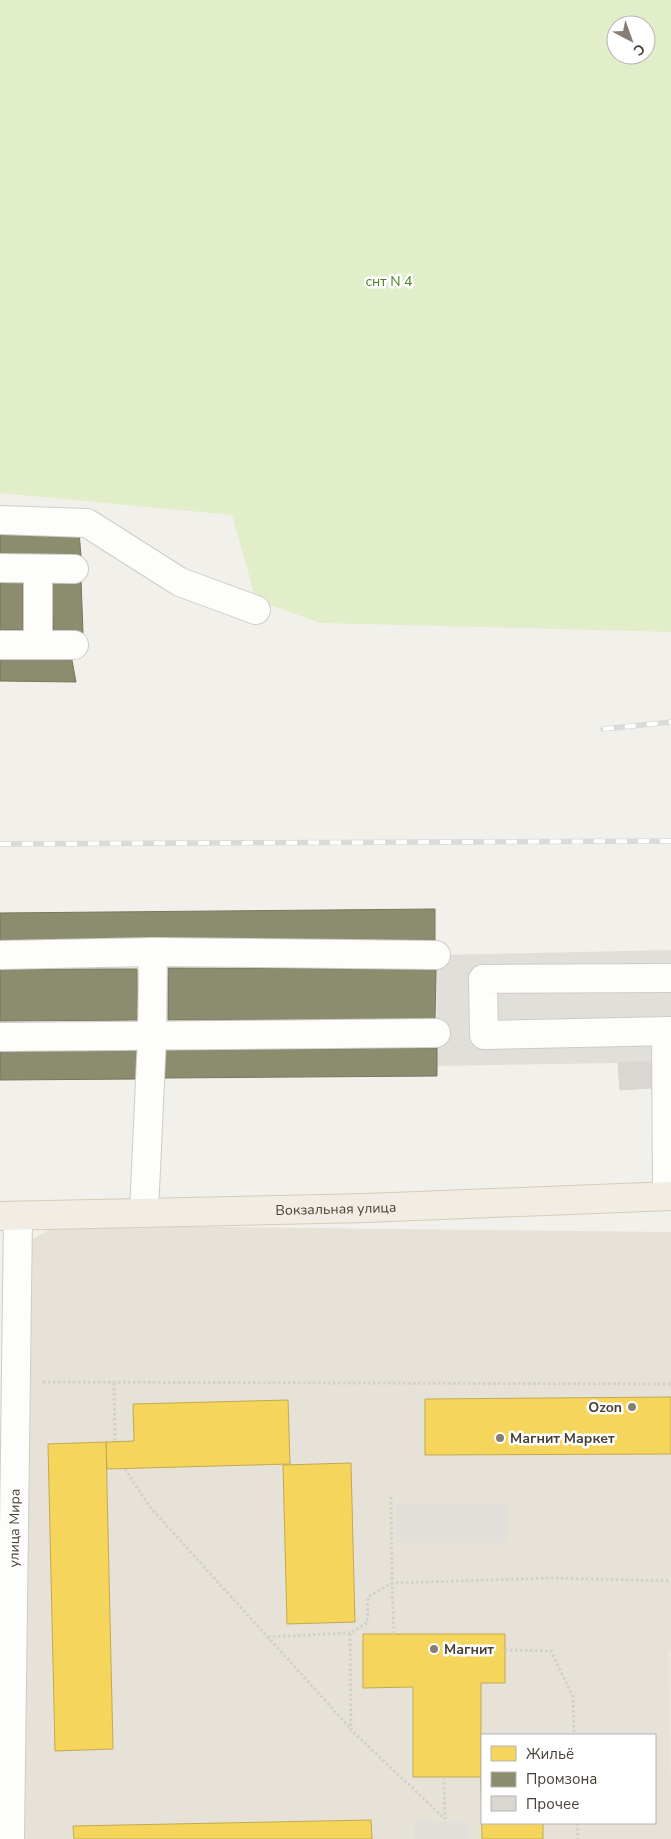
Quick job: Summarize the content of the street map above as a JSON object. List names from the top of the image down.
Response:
{
  "streets": {
    "main road": ["Вокзальная улица"],
    "street": ["улица Мира"]
  },
  "crossings": [
    ["Вокзальная улица", "улица Мира"]
  ],
  "parks": ["снт N 4"],
  "places": ["Ozon", "Магнит Маркет", "Магнит"],
  "legend": ["Жильё", "Промзона", "Прочее"],
  "north": "bottom right"
}
